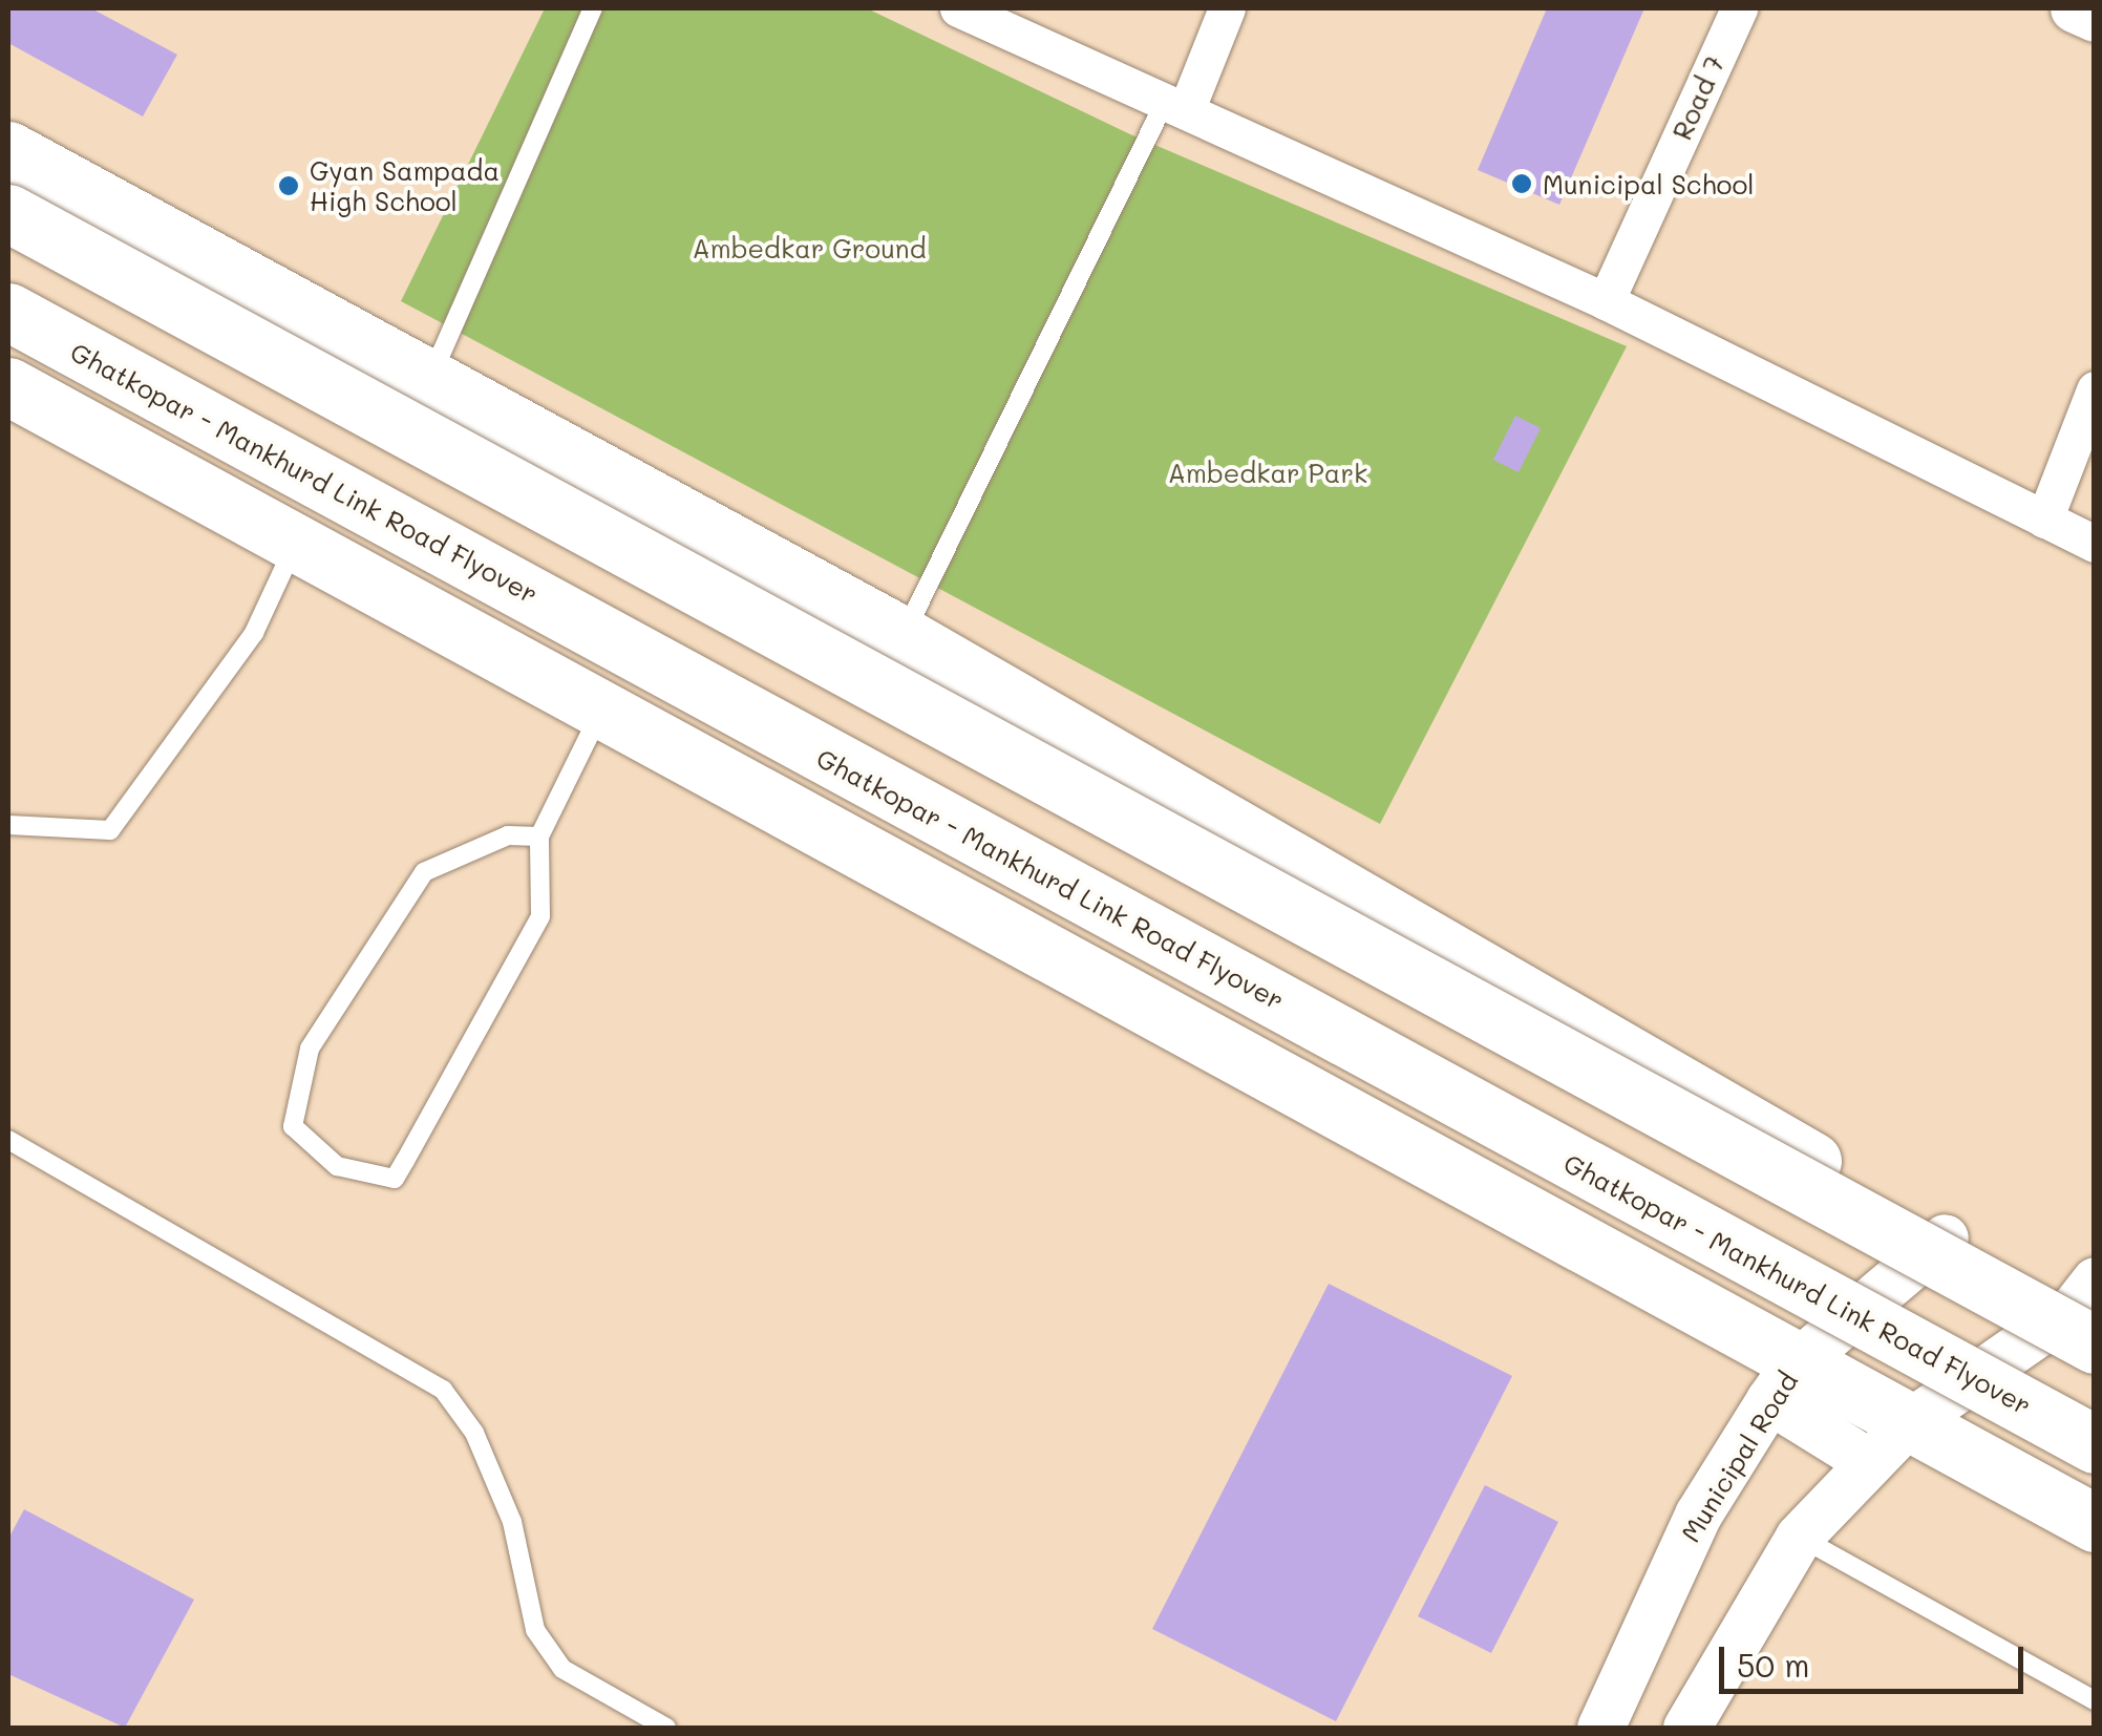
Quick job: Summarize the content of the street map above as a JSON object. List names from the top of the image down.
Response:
{
  "streets": {
    "highway": ["Ghatkopar - Mankhurd Link Road Flyover"],
    "street": ["Road 7", "Municipal Road"]
  },
  "parks": ["Ambedkar Ground", "Ambedkar Park"],
  "places": ["Municipal School", "Gyan Sampada High School"],
  "scale_bar": "50 m"
}
